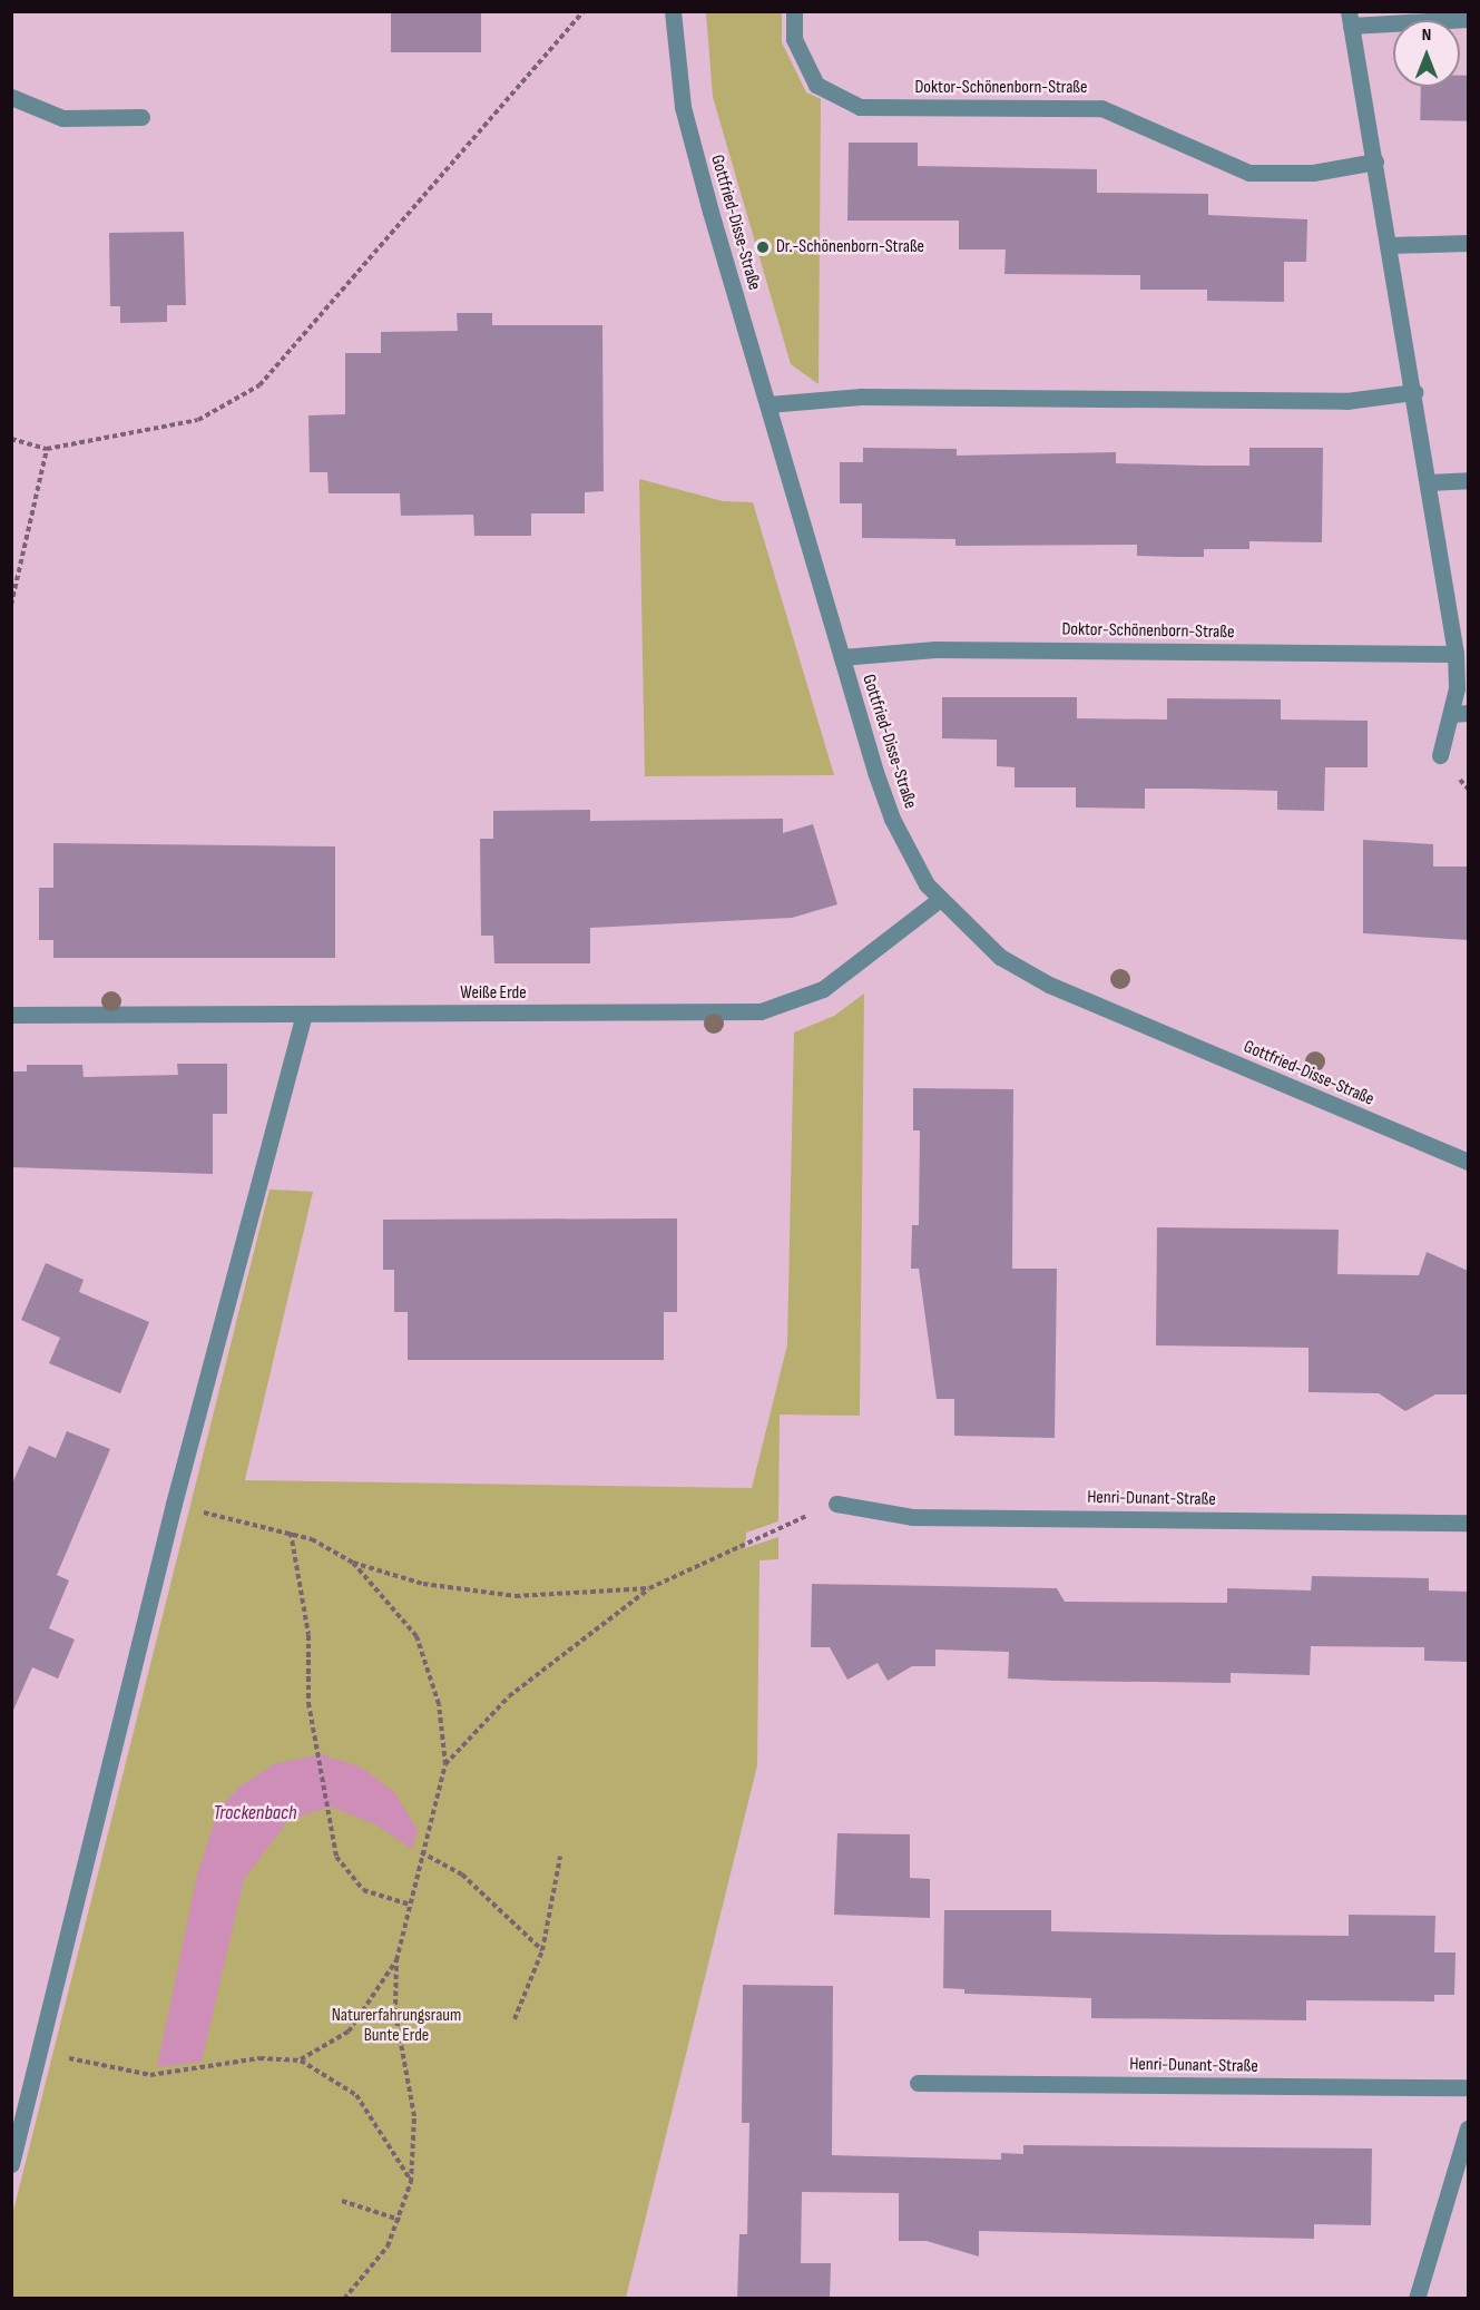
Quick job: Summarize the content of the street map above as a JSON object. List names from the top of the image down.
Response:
{
  "streets": {
    "street": [
      "Doktor-Schönenborn-Straße",
      "Gottfried-Disse-Straße",
      "Weiße Erde",
      "Henri-Dunant-Straße"
    ]
  },
  "crossings": [
    ["Doktor-Schönenborn-Straße", "Gottfried-Disse-Straße"],
    ["Gottfried-Disse-Straße", "Weiße Erde"]
  ],
  "water": ["Trockenbach"],
  "parks": ["Naturerfahrungsraum Bunte Erde"],
  "places": ["Dr.-Schönenborn-Straße"],
  "north": "top"
}
